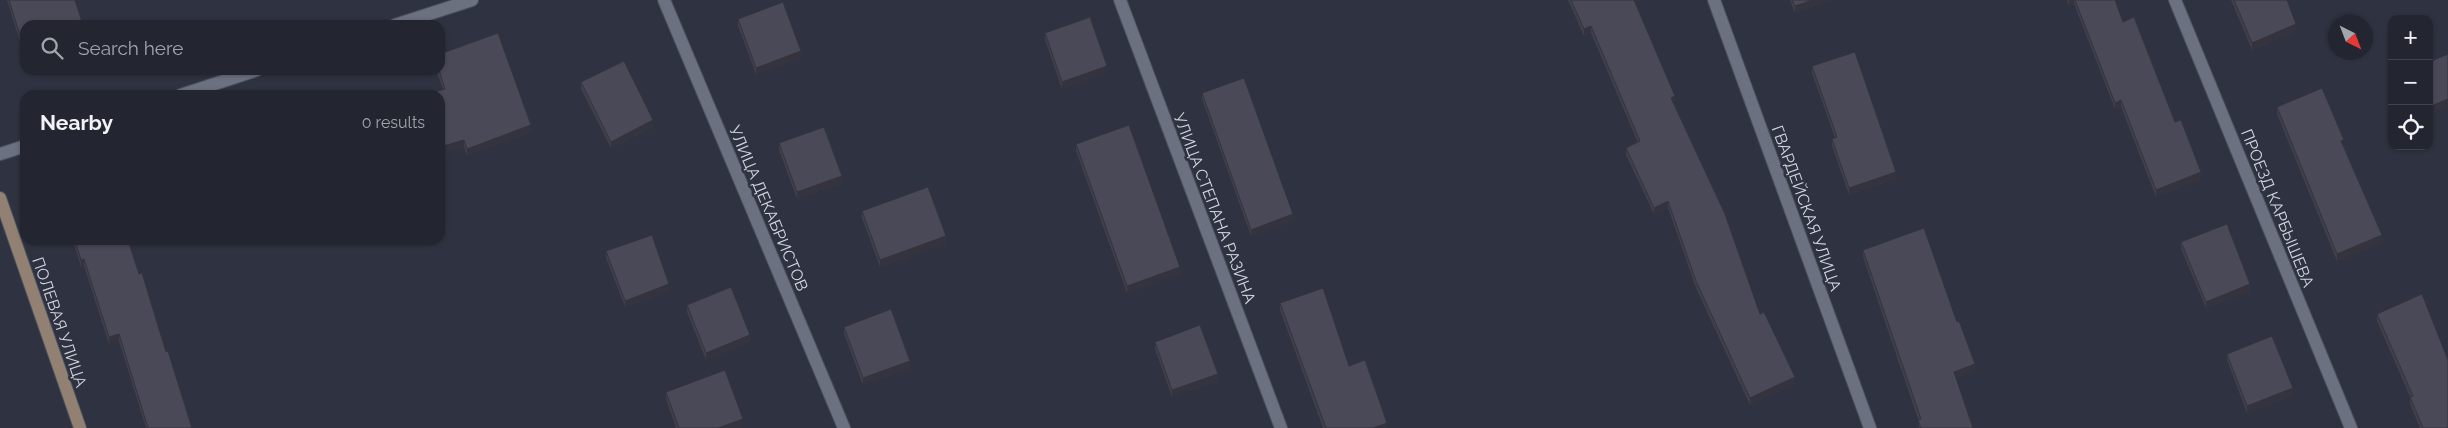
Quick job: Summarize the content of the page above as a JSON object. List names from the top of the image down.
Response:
{
  "streets": {
    "street": [
      "УЛИЦА ДЕКАБРИСТОВ",
      "УЛИЦА СТЕПАНА РАЗИНА",
      "ГВАРДЕЙСКАЯ УЛИЦА",
      "ПРОЕЗД КАРБЫШЕВА",
      "ПОЛЕВАЯ УЛИЦА"
    ]
  },
  "north": "bottom right",
  "page": {
    "map_buttons": ["+", "−"],
    "search": "Search here",
    "heading": ["Nearby", "0 results"]
  }
}
